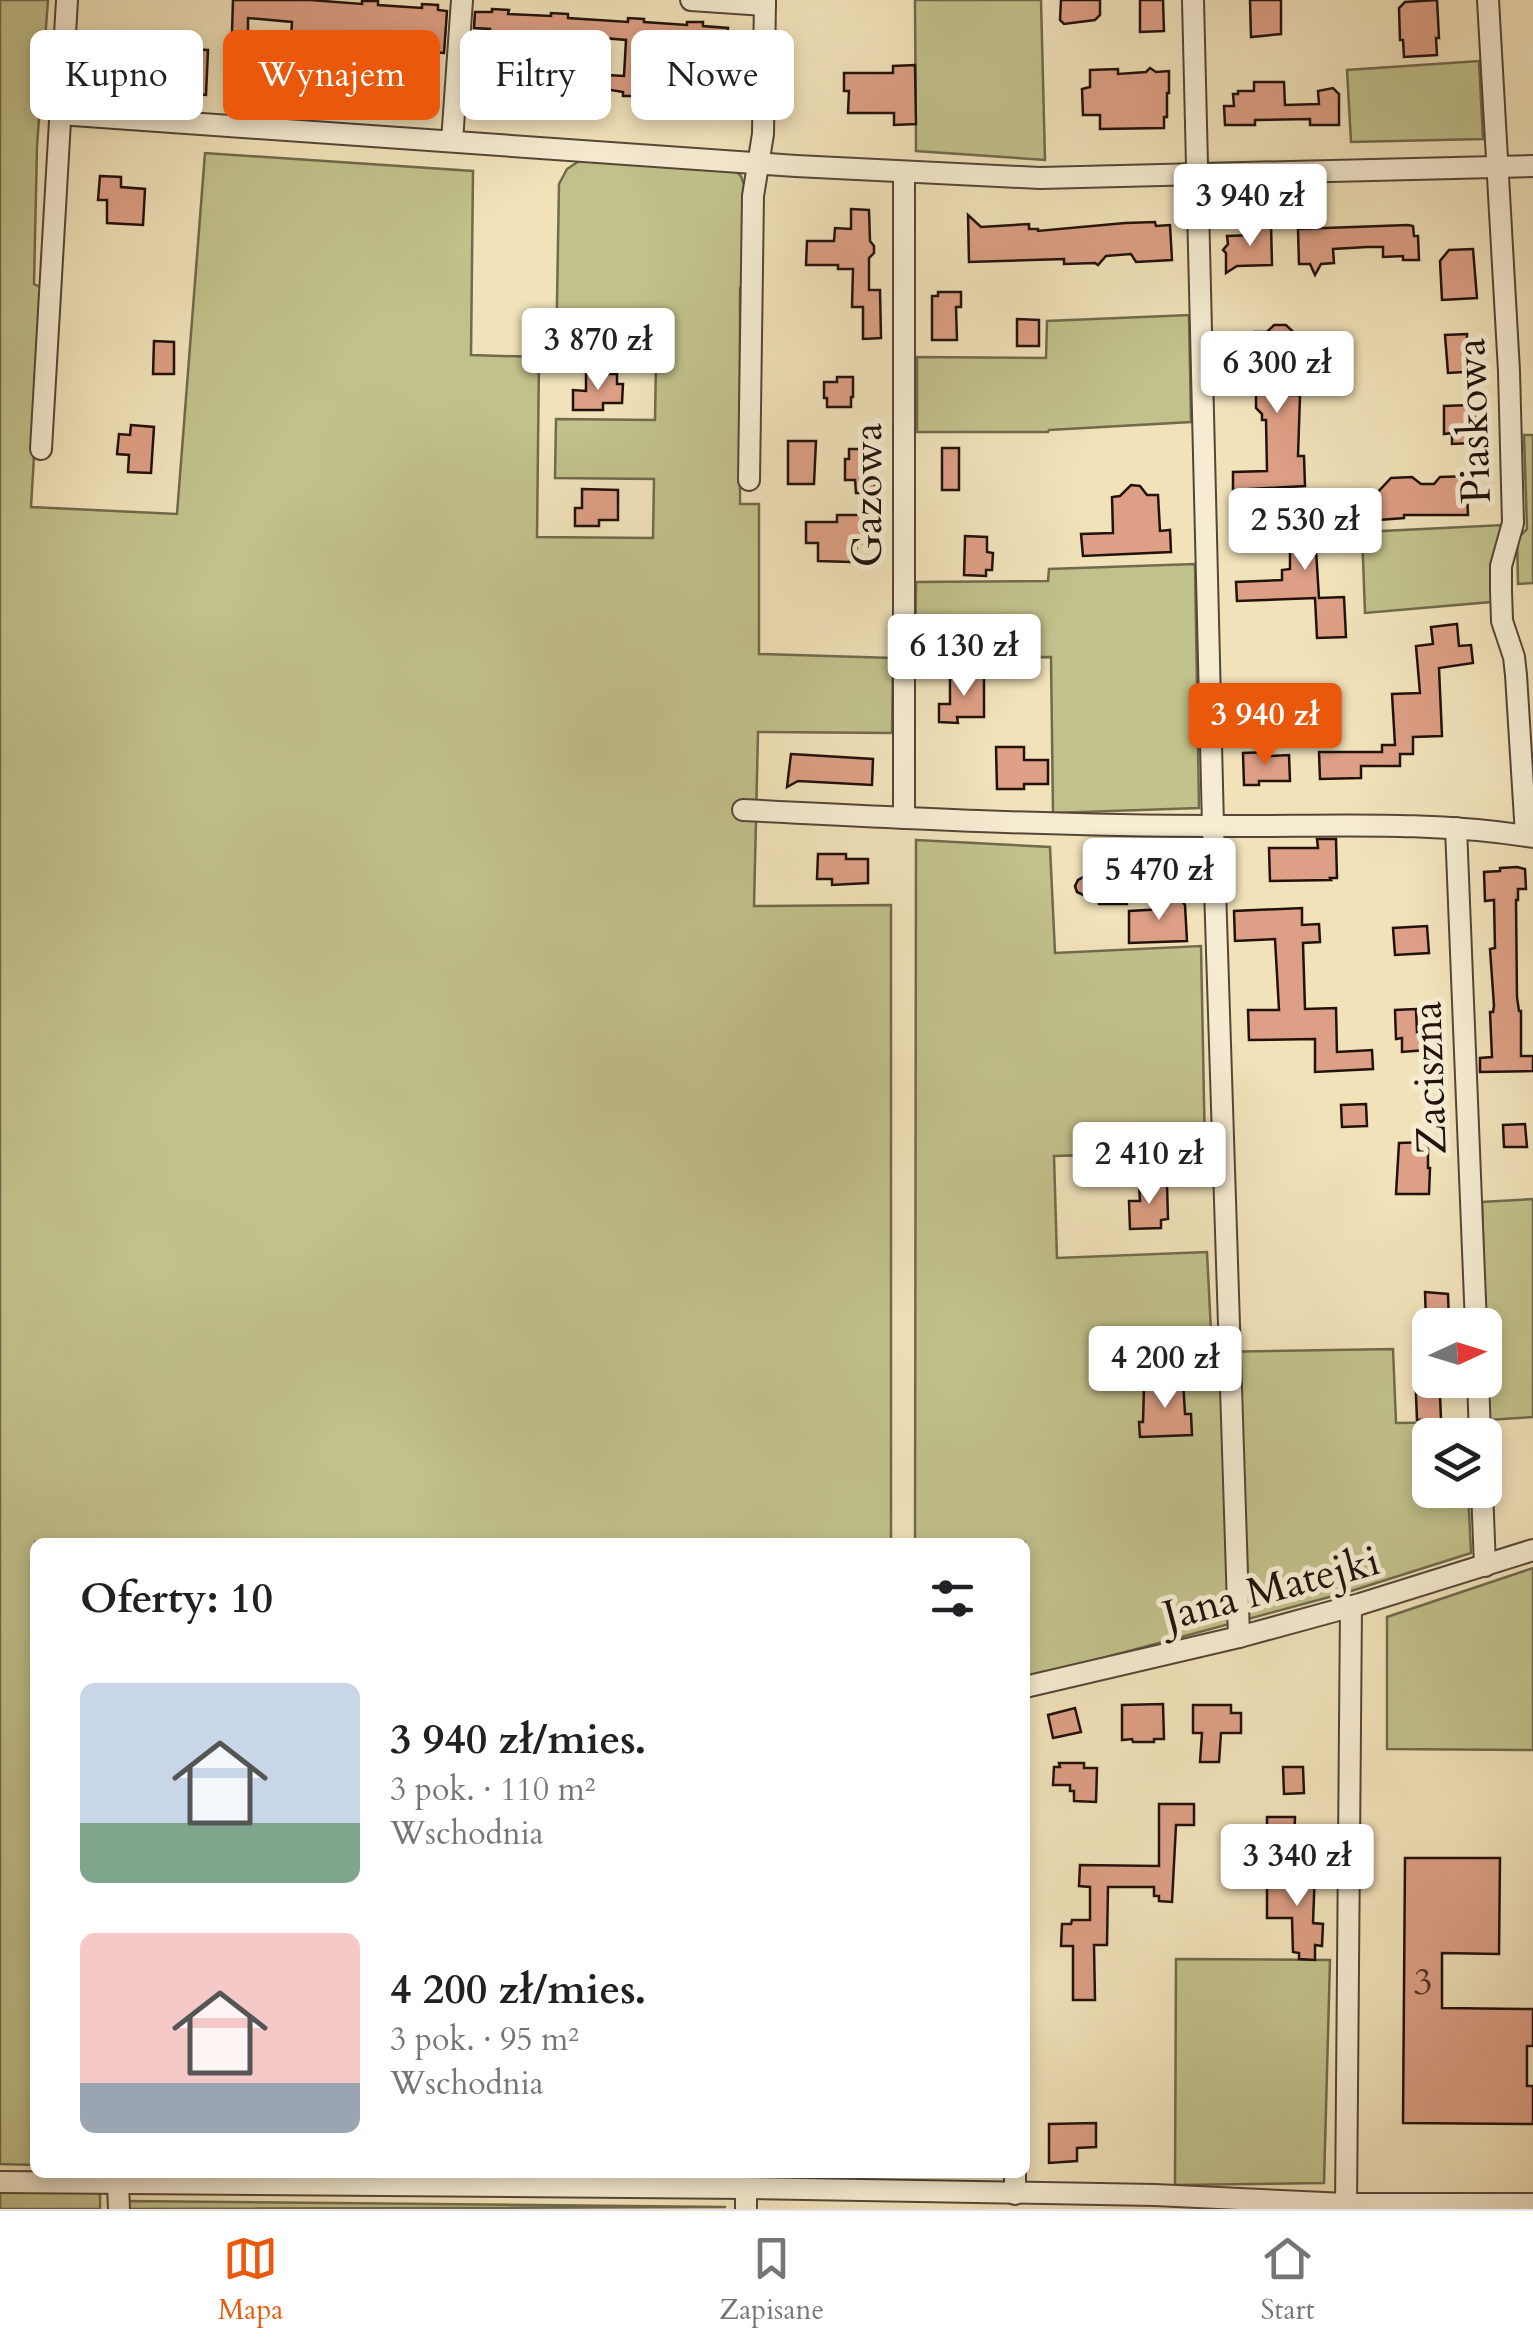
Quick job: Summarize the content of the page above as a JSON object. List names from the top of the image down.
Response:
{
  "streets": {
    "street": [
      "Piaskowa",
      "Gazowa",
      "Zaciszna",
      "Jana Matejki"
    ]
  },
  "house_numbers": ["3"],
  "north": "right",
  "page": {
    "chip": [
      "Kupno",
      "Wynajem",
      "Filtry",
      "Nowe"
    ],
    "price": [
      "3 940 zł",
      "3 870 zł",
      "6 300 zł",
      "2 530 zł",
      "6 130 zł",
      "3 940 zł",
      "5 470 zł",
      "2 410 zł",
      "4 200 zł",
      "3 340 zł"
    ],
    "heading": "Oferty: 10",
    "list": [
      {
        "name": "3 940 zł/mies.",
        "note": "3 pok. · 110 m² · Wschodnia"
      },
      {
        "name": "4 200 zł/mies.",
        "note": "3 pok. · 95 m² · Wschodnia"
      }
    ],
    "tabs": ["Mapa", "Zapisane", "Start"]
  }
}
